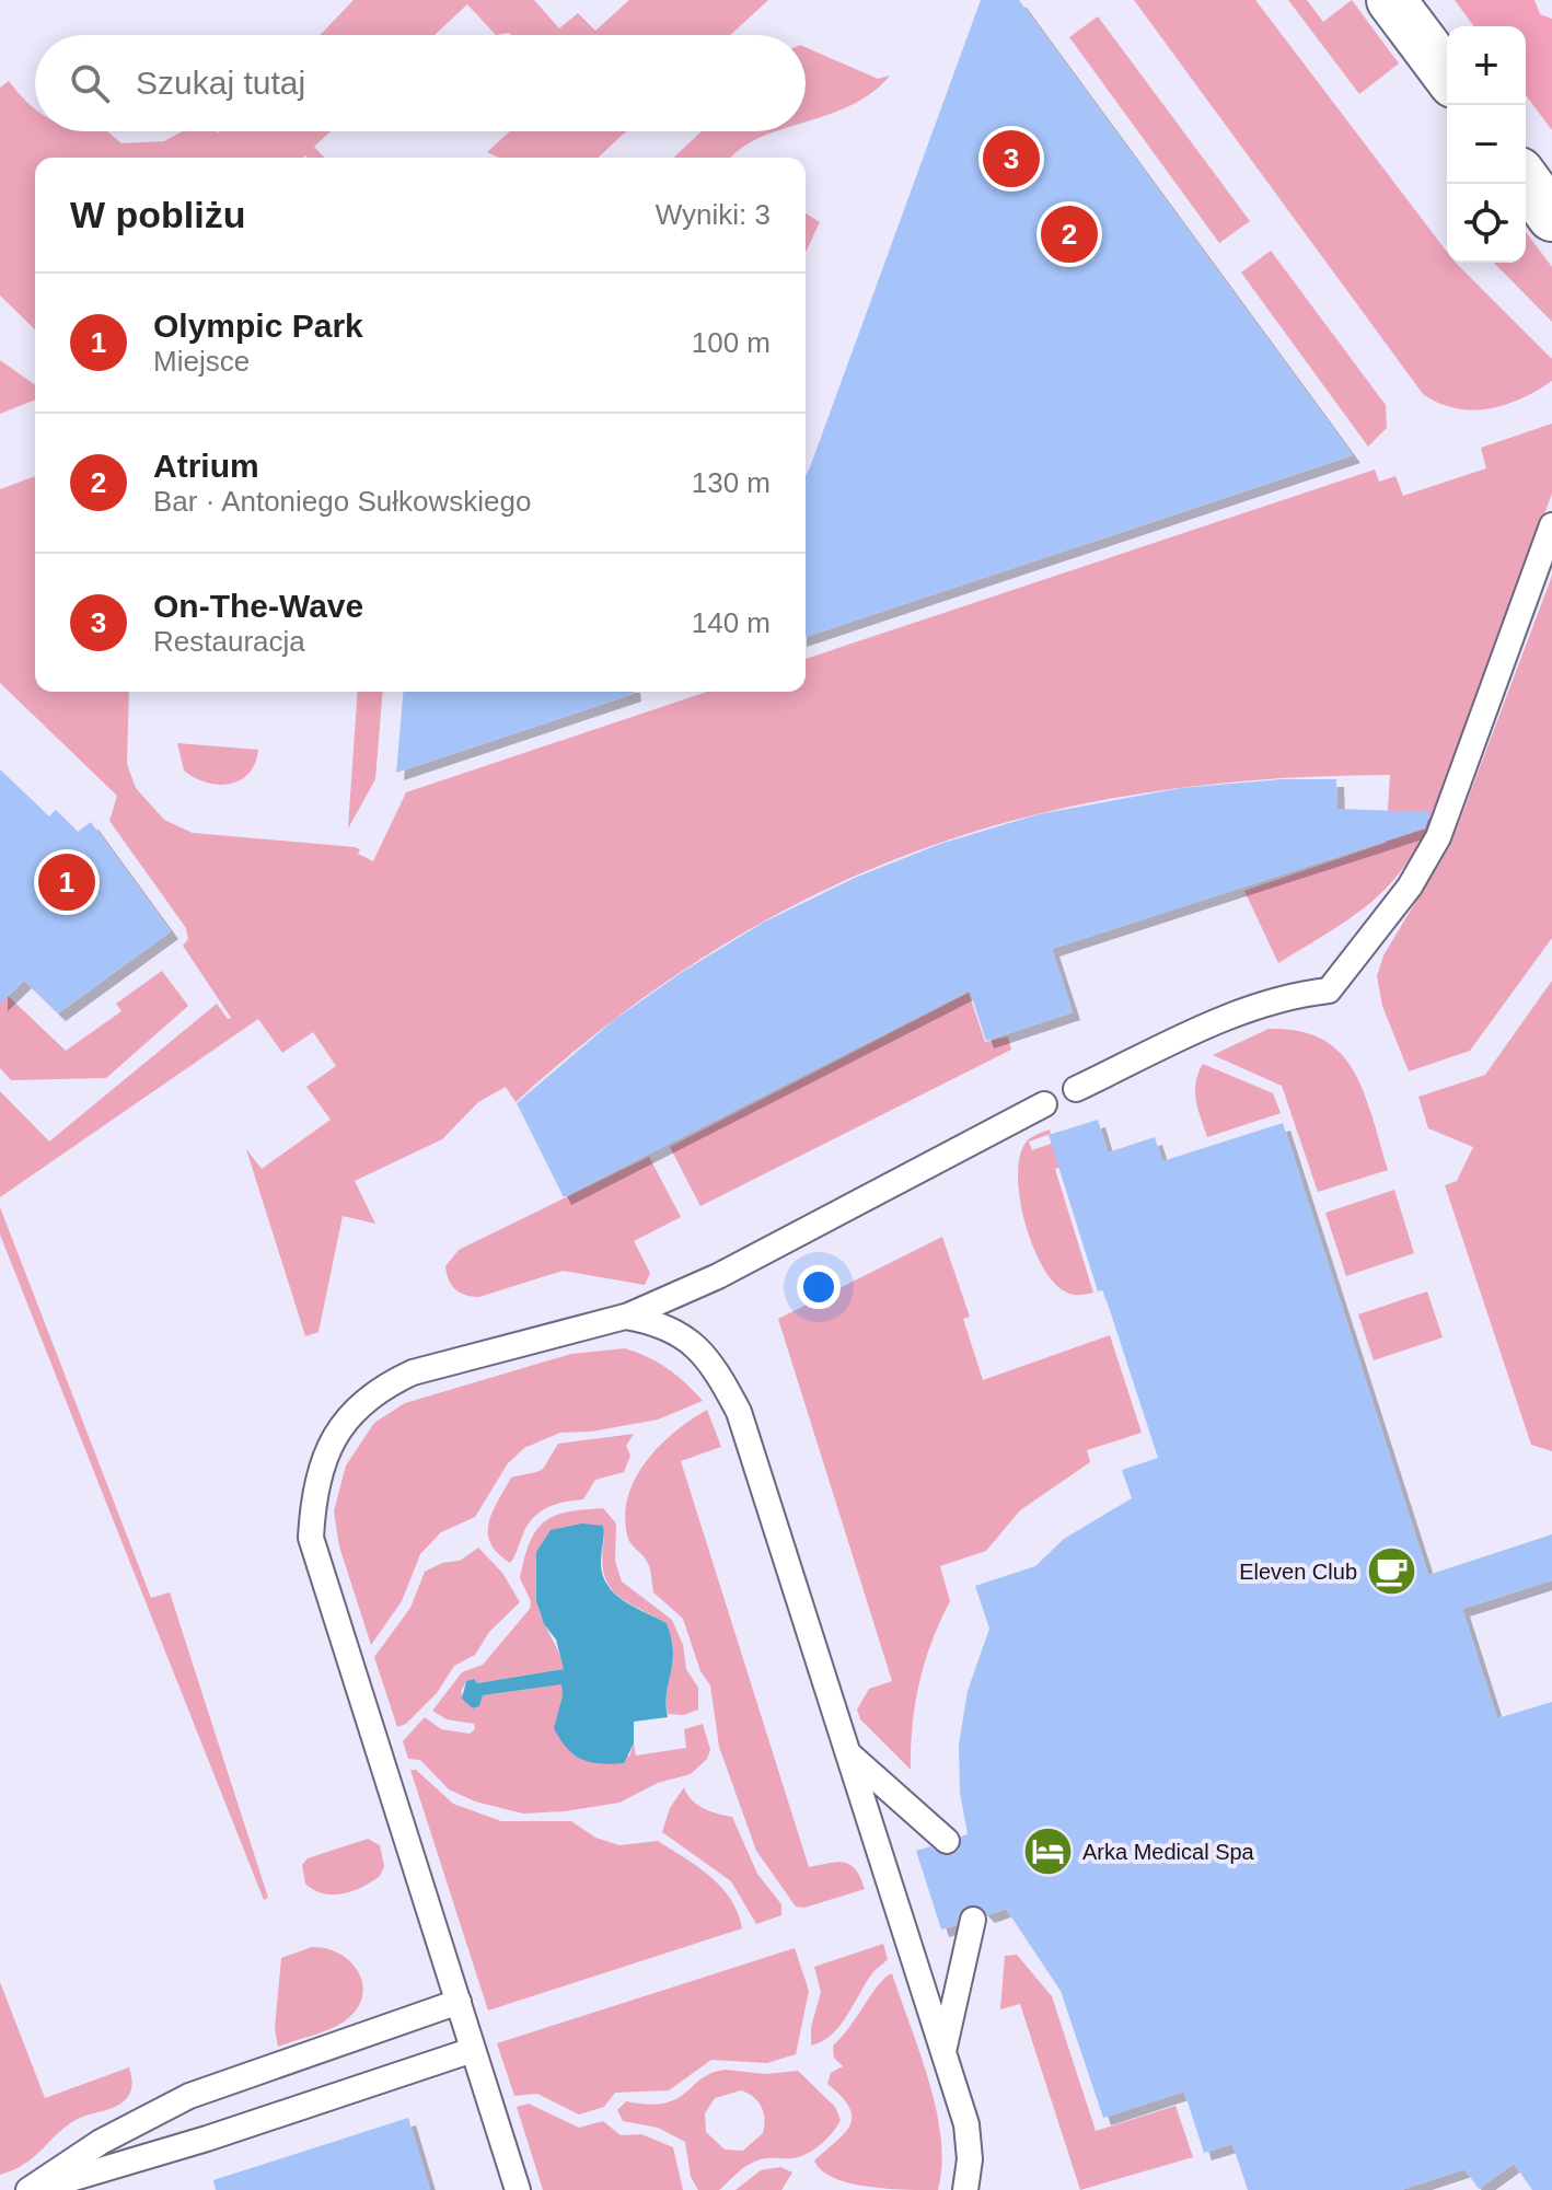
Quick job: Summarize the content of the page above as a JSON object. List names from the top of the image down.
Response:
{
  "places": {
    "cafe": ["Eleven Club"],
    "hotel": ["Arka Medical Spa"]
  },
  "page": {
    "map_buttons": ["+", "−"],
    "search": "Szukaj tutaj",
    "pins": ["3", "2", "1"],
    "heading": ["W pobliżu", "Wyniki: 3"],
    "list": [
      {
        "mark": "1",
        "name": "Olympic Park",
        "note": "Miejsce",
        "value": "100 m"
      },
      {
        "mark": "2",
        "name": "Atrium",
        "note": "Bar · Antoniego Sułkowskiego",
        "value": "130 m"
      },
      {
        "mark": "3",
        "name": "On-The-Wave",
        "note": "Restauracja",
        "value": "140 m"
      }
    ]
  }
}
